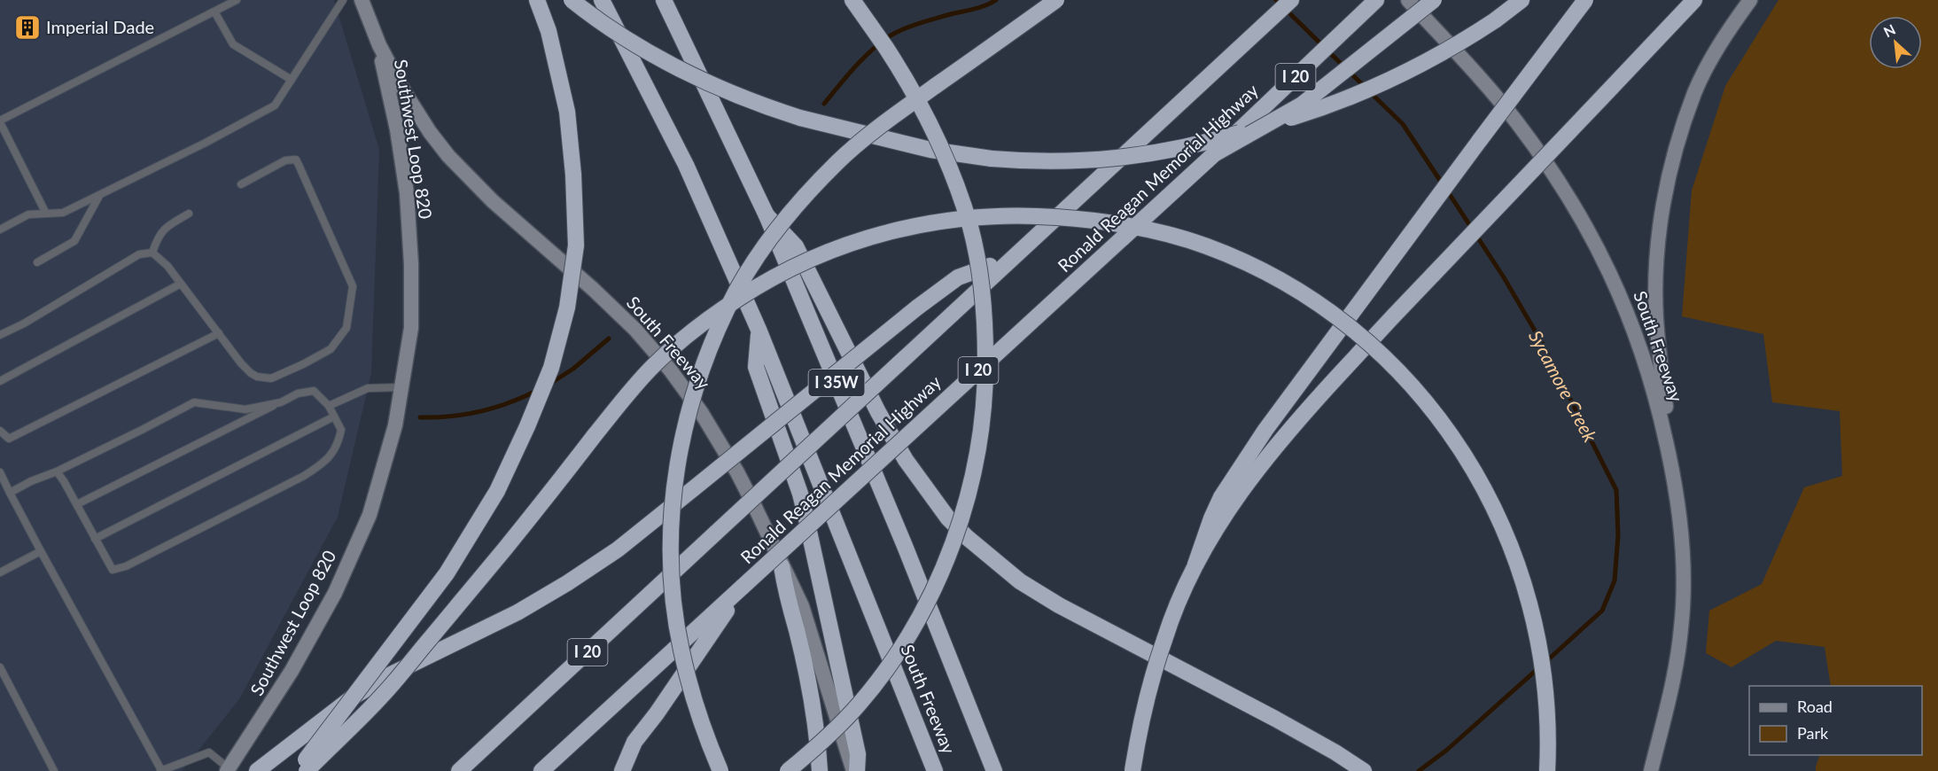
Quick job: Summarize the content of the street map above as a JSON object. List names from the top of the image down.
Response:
{
  "streets": {
    "highway": [
      "I 20",
      "Ronald Reagan Memorial Highway",
      "South Freeway",
      "I 35W"
    ],
    "main road": ["Southwest Loop 820"]
  },
  "crossings": [
    ["Southwest Loop 820", "South Freeway"]
  ],
  "water": ["Sycamore Creek"],
  "places": {
    "building": ["Imperial Dade"]
  },
  "legend": ["Road", "Park"],
  "north": "top left"
}
